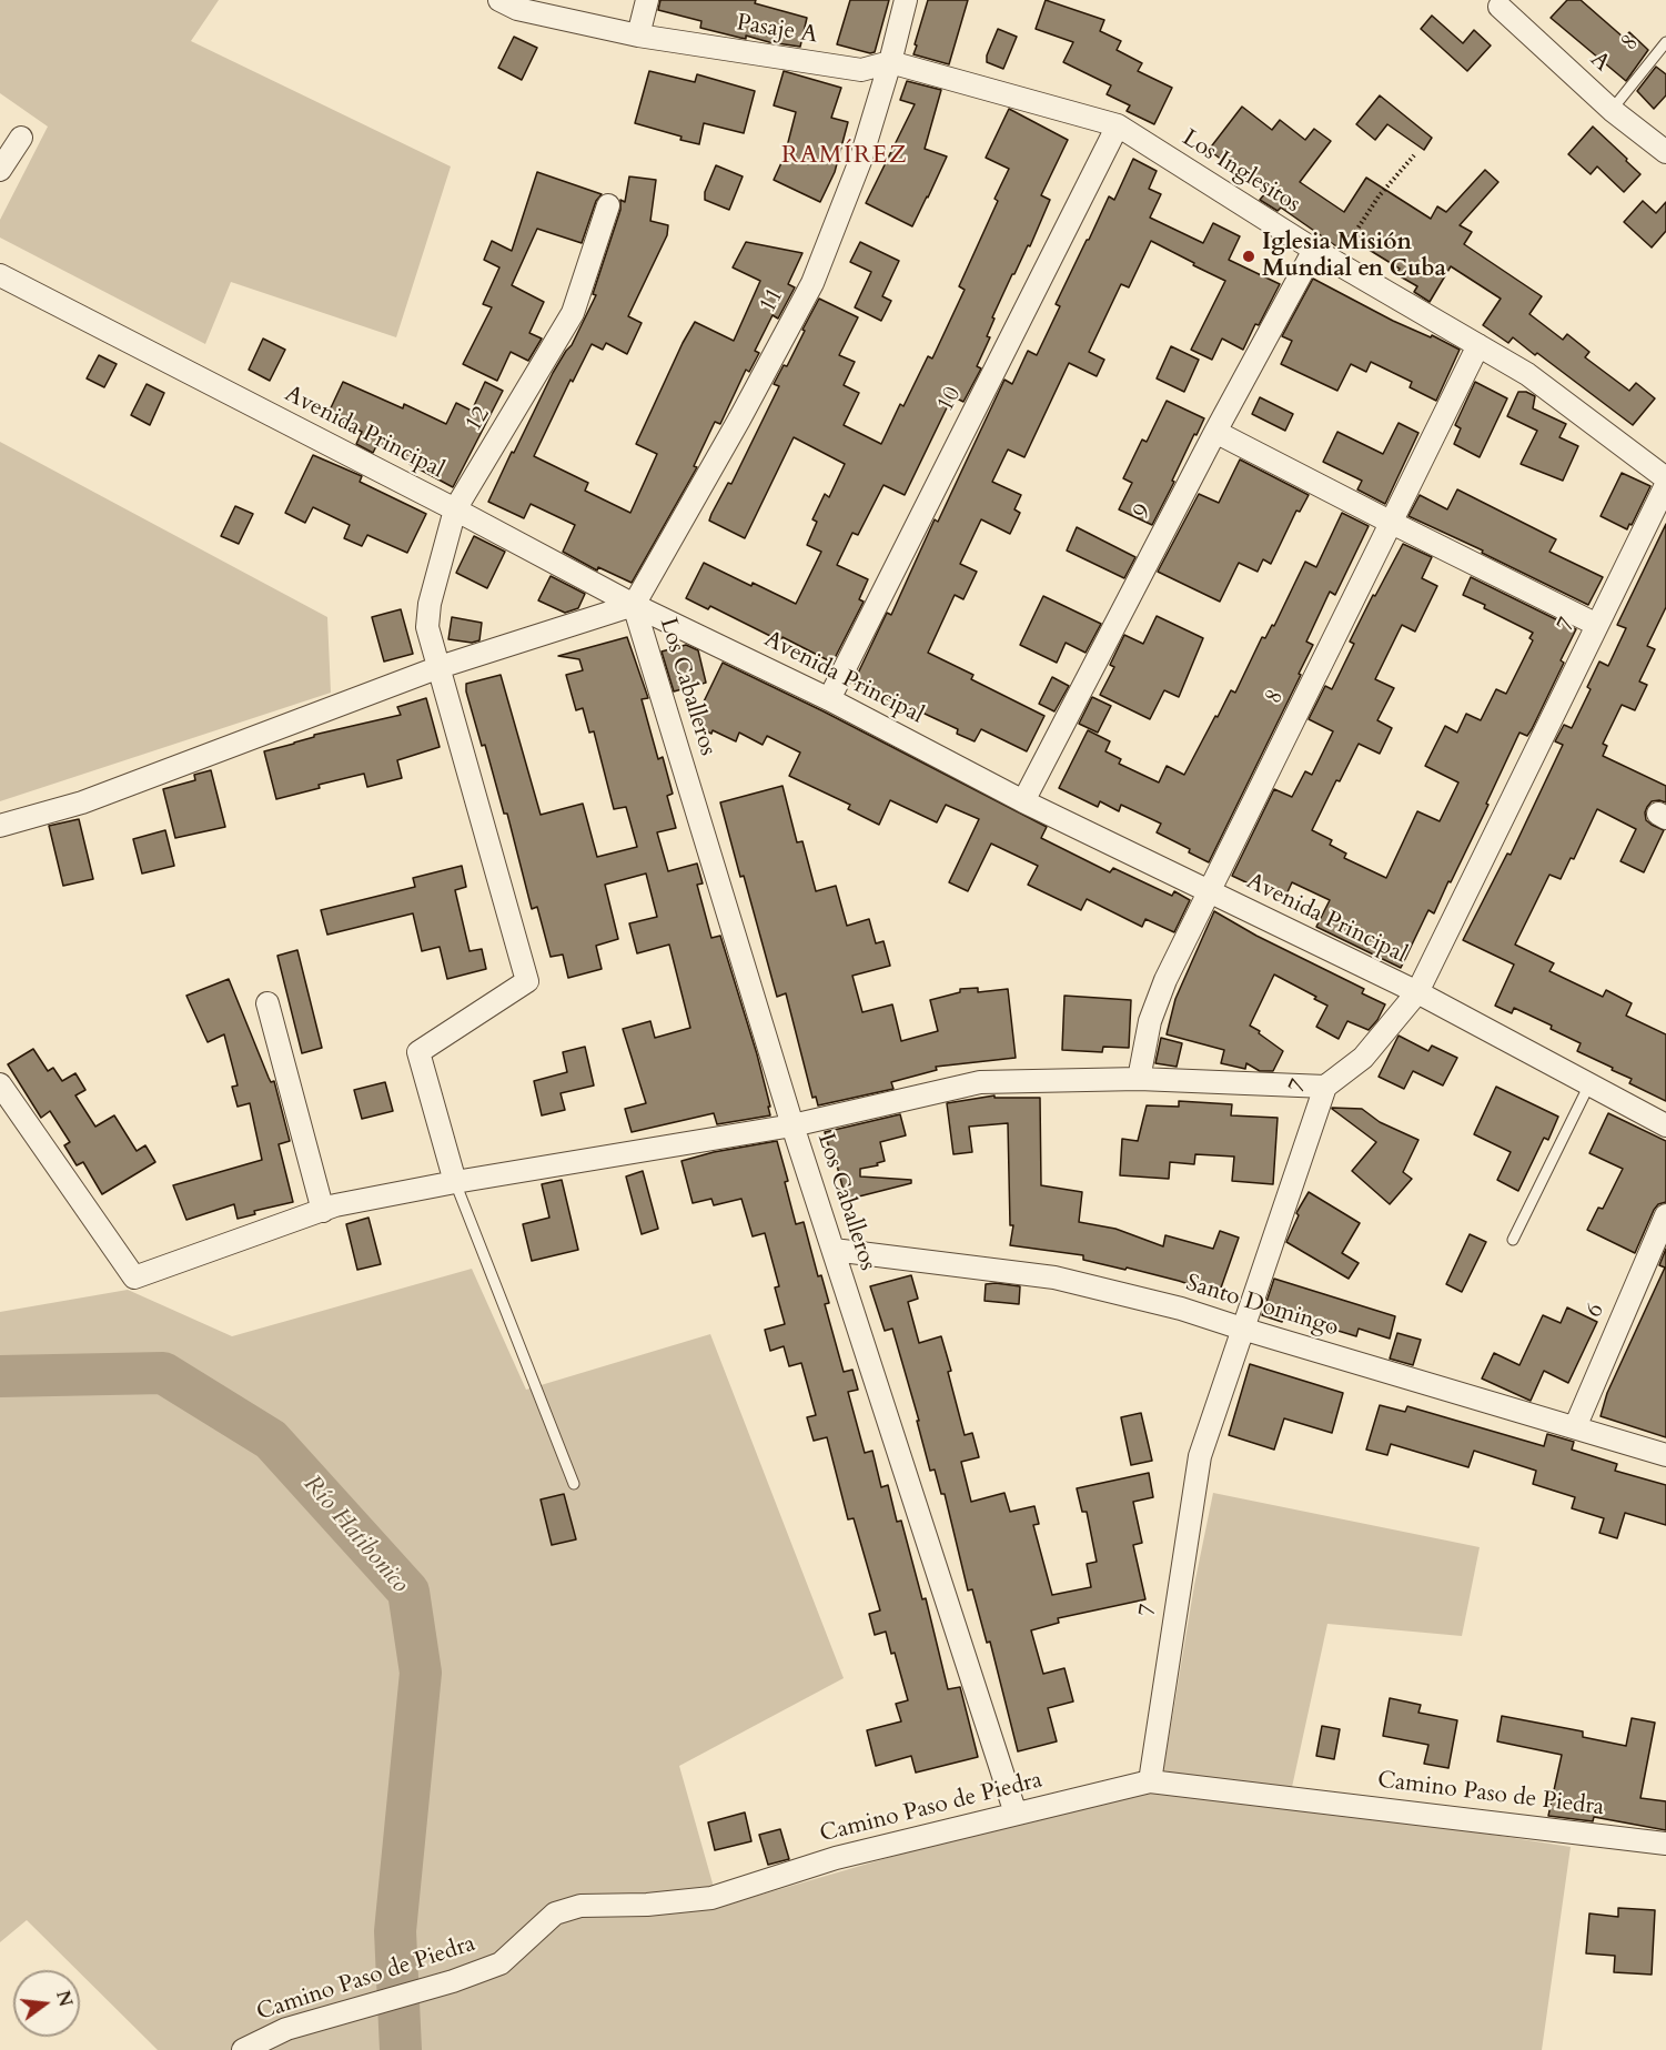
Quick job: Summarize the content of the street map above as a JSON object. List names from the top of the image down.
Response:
{
  "streets": {
    "street": [
      "Pasaje A",
      "8",
      "A",
      "Los Inglesitos",
      "11",
      "10",
      "12",
      "Avenida Principal",
      "9",
      "7",
      "Los Caballeros",
      "Santo Domingo",
      "6",
      "Camino Paso de Piedra"
    ]
  },
  "crossings": [
    ["Pasaje A", "Los Inglesitos"],
    ["Pasaje A", "11"],
    ["8", "A"],
    ["8", "Los Inglesitos"],
    ["8", "Avenida Principal"],
    ["Los Inglesitos", "11"],
    ["Los Inglesitos", "10"],
    ["Los Inglesitos", "9"],
    ["11", "Avenida Principal"],
    ["11", "Los Caballeros"],
    ["10", "Avenida Principal"],
    ["12", "Avenida Principal"],
    ["Avenida Principal", "9"],
    ["Avenida Principal", "7"],
    ["Avenida Principal", "Los Caballeros"],
    ["7", "Santo Domingo"],
    ["7", "Camino Paso de Piedra"],
    ["Los Caballeros", "Santo Domingo"],
    ["Los Caballeros", "Camino Paso de Piedra"],
    ["Santo Domingo", "6"]
  ],
  "districts": ["RAMÍREZ"],
  "water": ["Río Hatibonico"],
  "places": ["Iglesia Misión Mundial en Cuba"],
  "north": "right"
}
